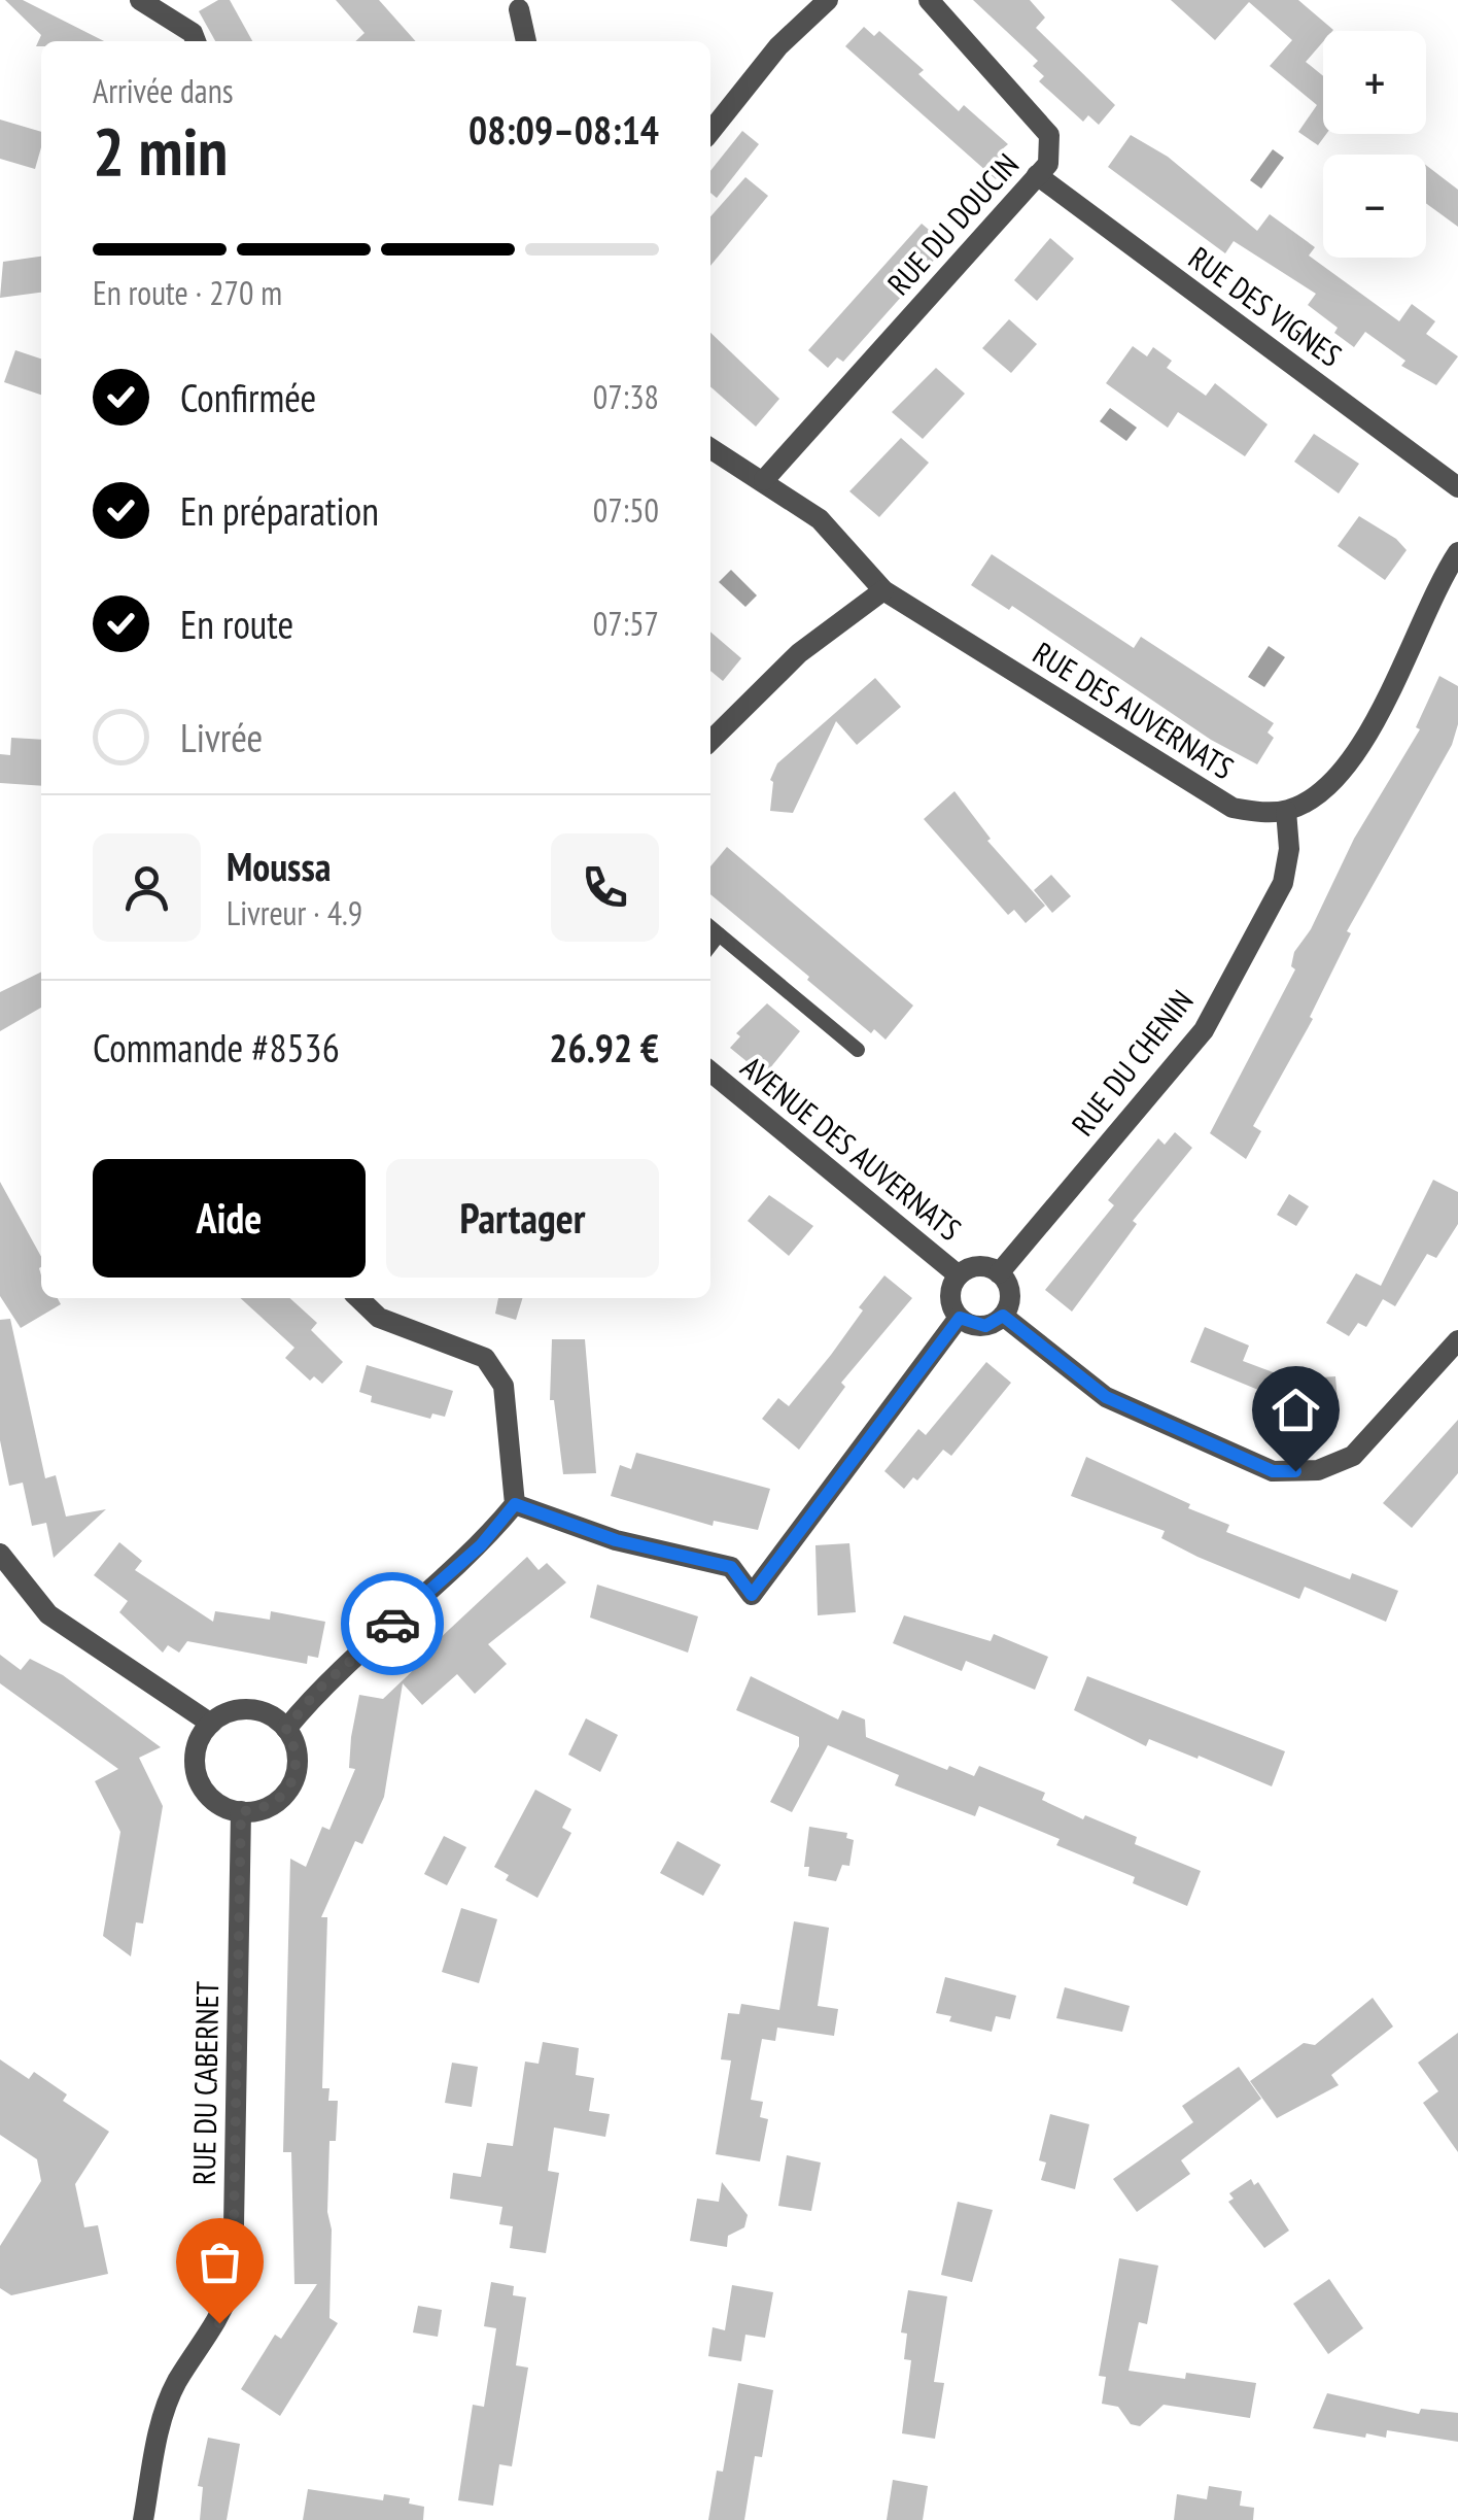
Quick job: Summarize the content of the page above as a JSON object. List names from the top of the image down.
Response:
{
  "streets": {
    "street": [
      "RUE DU DOUCIN",
      "RUE DES VIGNES",
      "RUE DES AUVERNATS",
      "RUE DU CHENIN",
      "AVENUE DES AUVERNATS",
      "RUE DU CABERNET"
    ]
  },
  "crossings": [
    ["RUE DU DOUCIN", "RUE DES VIGNES"],
    ["RUE DU DOUCIN", "RUE DES AUVERNATS"],
    ["RUE DES AUVERNATS", "RUE DU CHENIN"],
    ["RUE DU CHENIN", "AVENUE DES AUVERNATS"]
  ],
  "page": {
    "map_buttons": ["+", "−"],
    "heading": ["2 min", "Arrivée dans", "08:09–08:14"],
    "panel": [
      "Moussa",
      "Livreur · 4.9",
      "Commande #8536",
      "26.92 €"
    ],
    "bar": "En route · 270 m",
    "list": [
      ["Confirmée", "07:38"],
      ["En préparation", "07:50"],
      ["En route", "07:57"],
      "Livrée"
    ],
    "buttons": ["Aide", "Partager"]
  }
}
